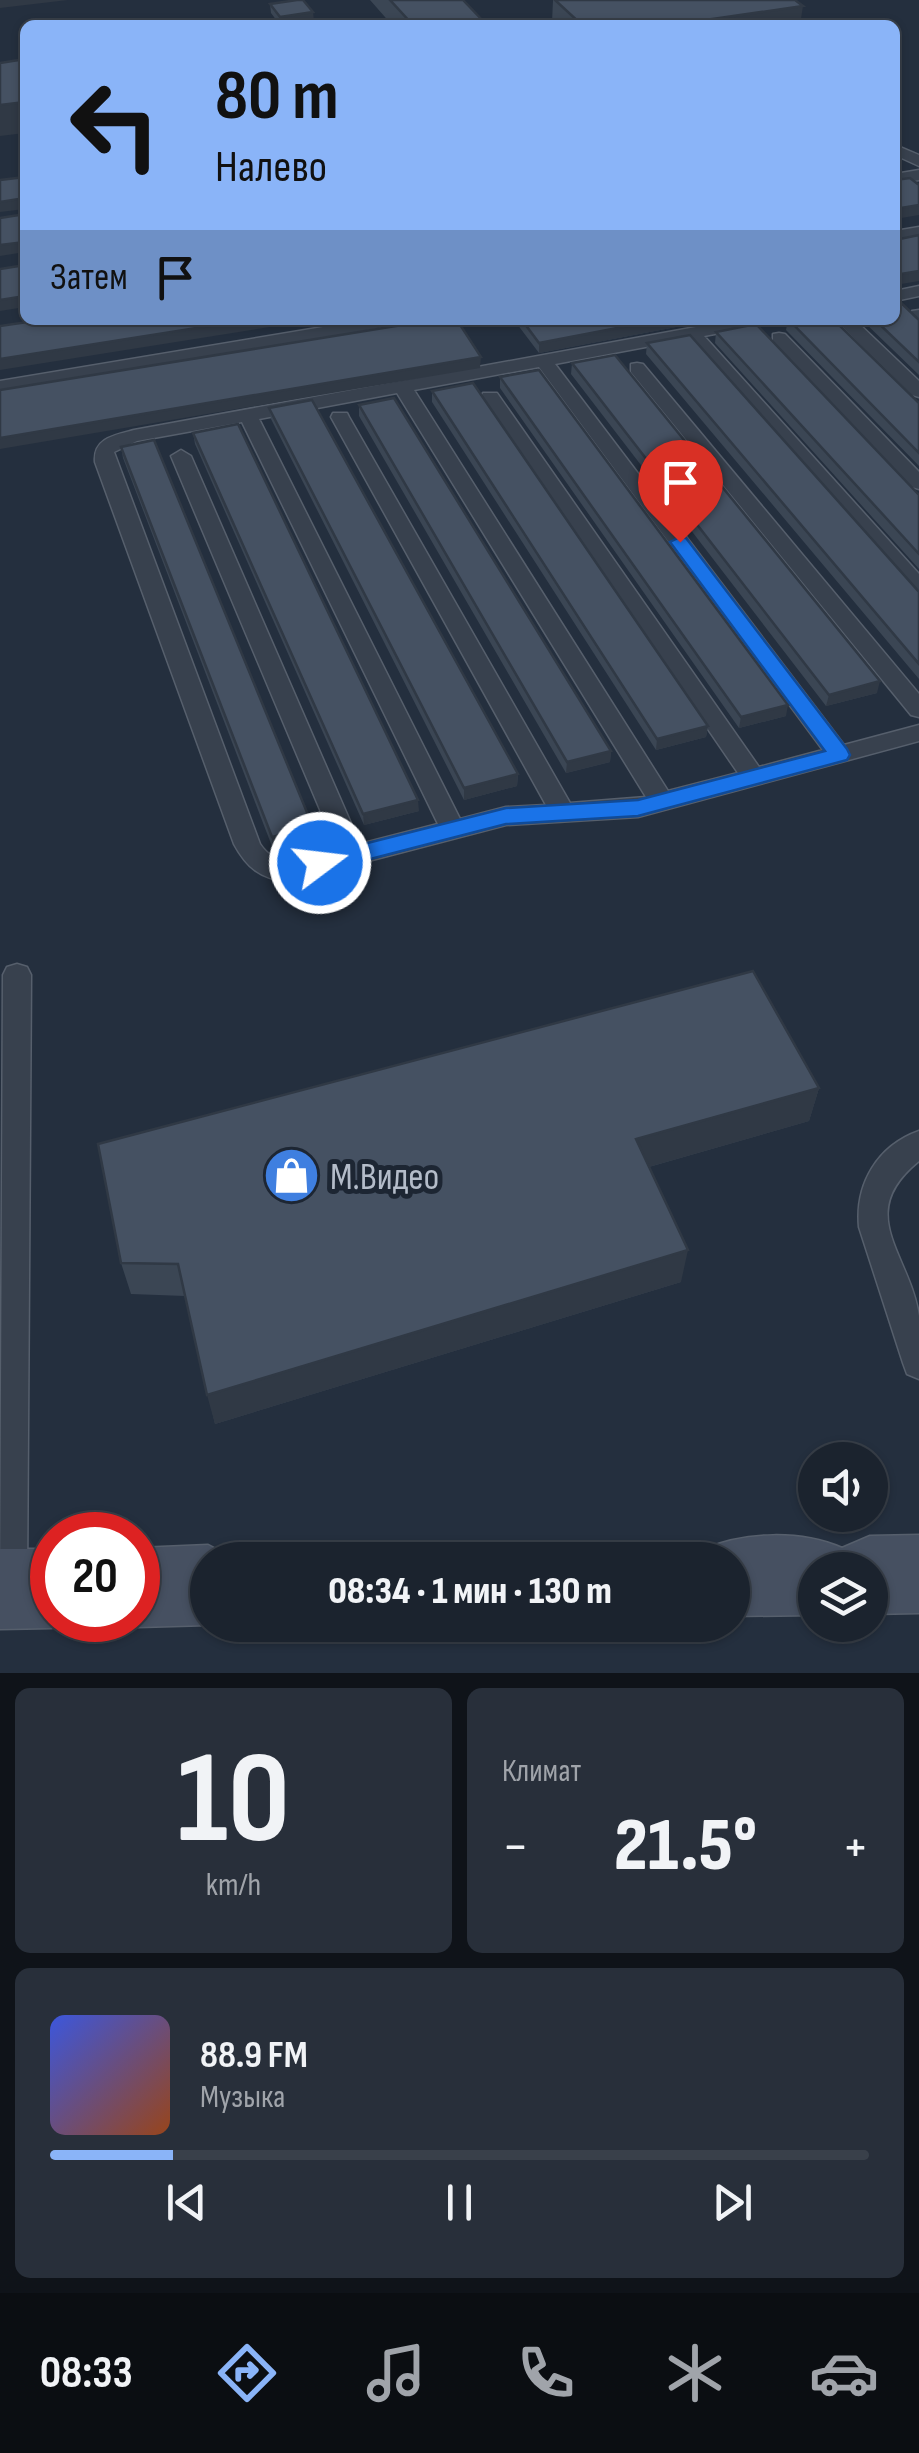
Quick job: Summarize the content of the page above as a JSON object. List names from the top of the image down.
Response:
{
  "places": {
    "shop": ["М.Видео"]
  },
  "page": {
    "turn": ["80 m", "Налево"],
    "then": "Затем",
    "limit": "20",
    "trip": "08:34 · 1 мин · 130 m",
    "tile": [
      ["10", "km/h"],
      "Климат"
    ],
    "heat": ["−", "21.5°", "+"],
    "song": ["88.9 FM", "Музыка"],
    "tabs": "08:33"
  }
}
